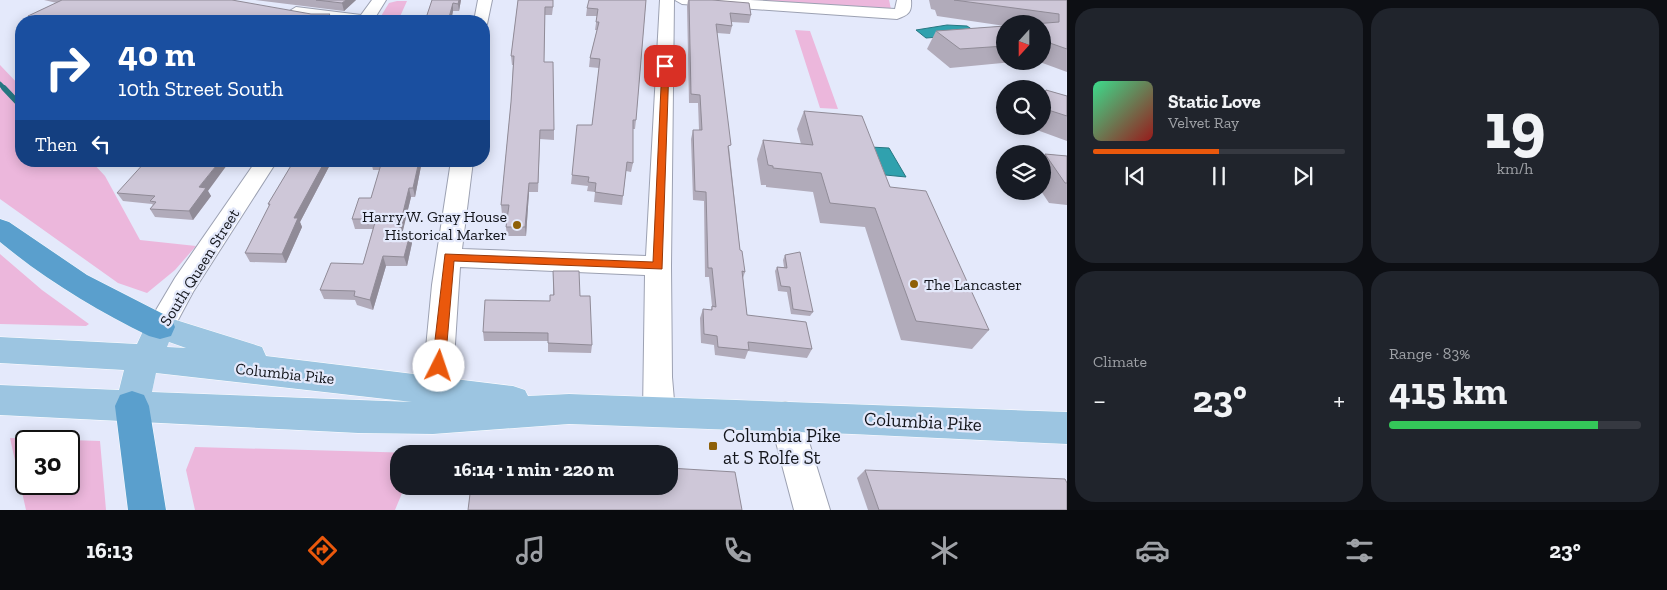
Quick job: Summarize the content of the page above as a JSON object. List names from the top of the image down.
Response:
{
  "streets": {
    "main road": ["South Queen Street", "Columbia Pike"]
  },
  "crossings": [
    ["South Queen Street", "Columbia Pike"]
  ],
  "places": {
    "other": ["Harry W. Gray House Historical Marker", "The Lancaster"],
    "transit": ["Columbia Pike at S Rolfe St"]
  },
  "north": "bottom",
  "page": {
    "tile": [
      ["19", "km/h"],
      "Climate",
      ["Range · 83%", "415 km"]
    ],
    "turn": ["40 m", "10th Street South"],
    "song": ["Static Love", "Velvet Ray"],
    "then": "Then",
    "heat": ["−", "23°", "+"],
    "limit": "30",
    "trip": "16:14 · 1 min · 220 m",
    "tabs": ["16:13", "23°"]
  }
}
